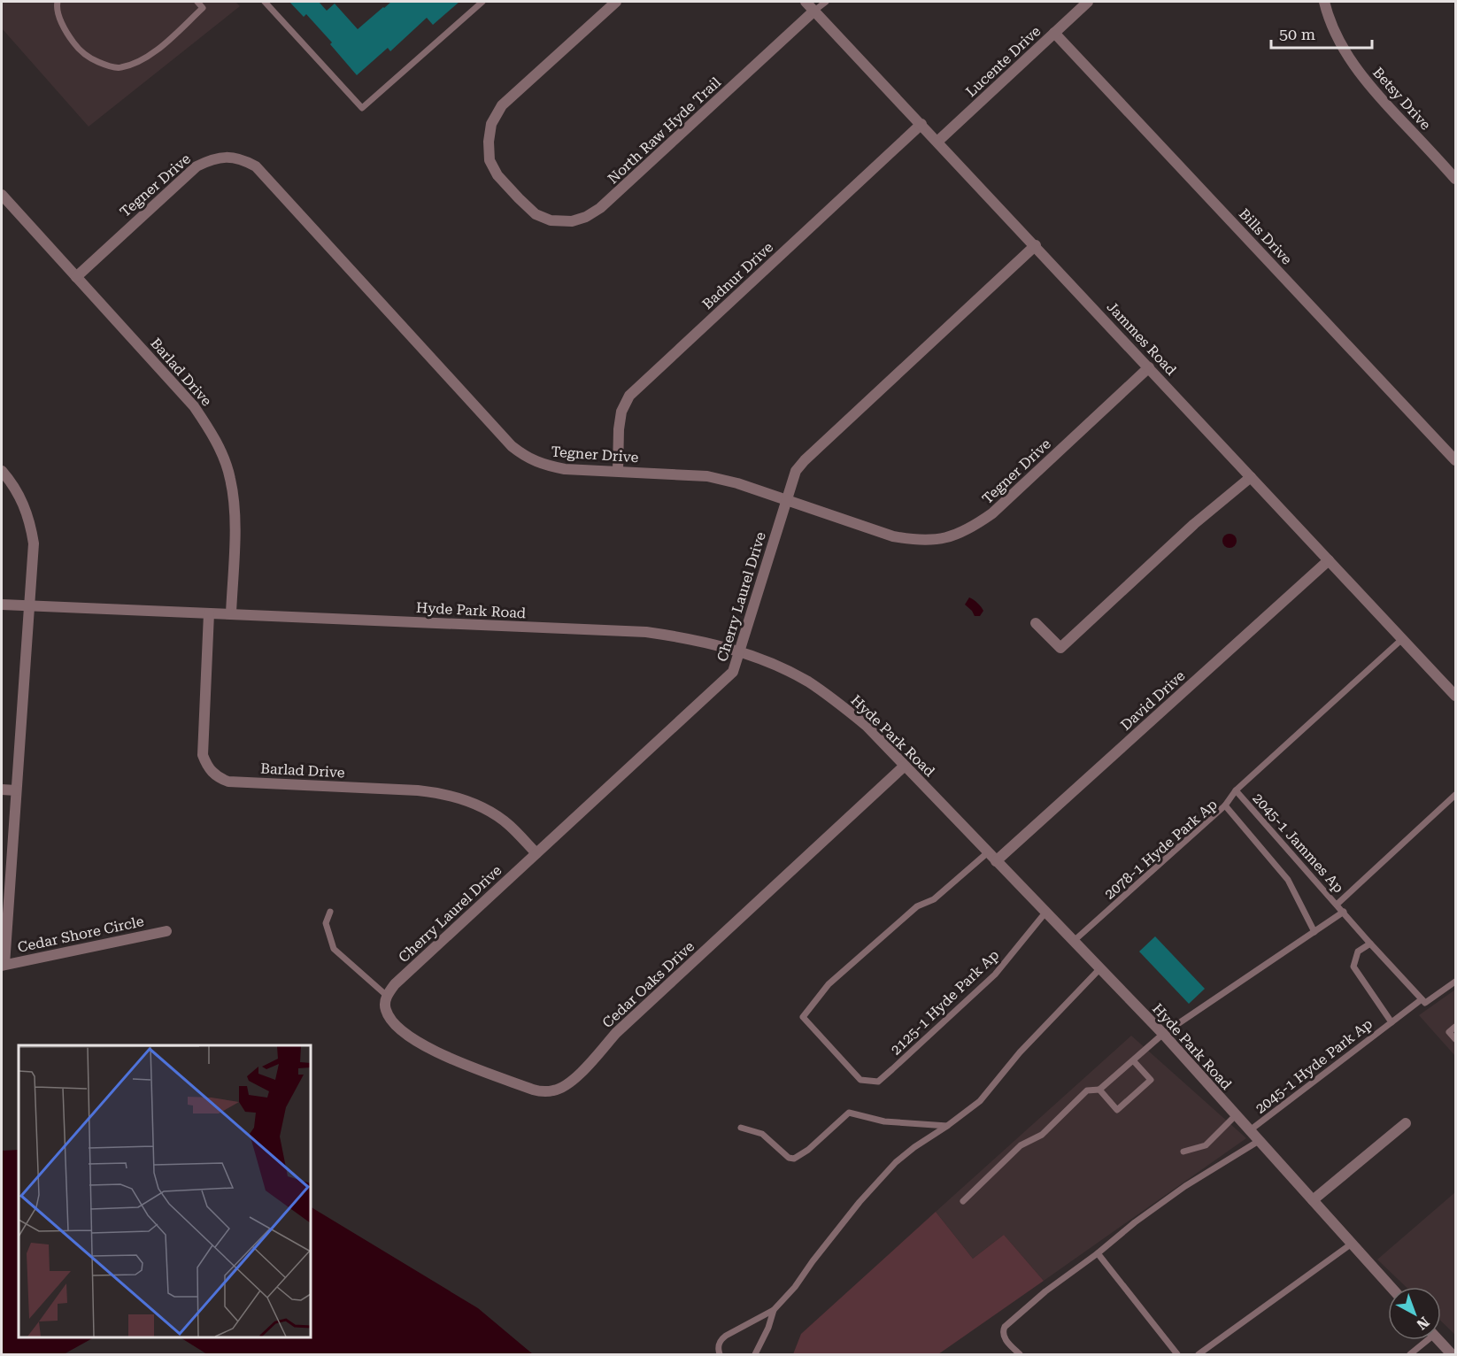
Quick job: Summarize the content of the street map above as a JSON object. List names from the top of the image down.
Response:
{
  "streets": {
    "street": [
      "Lucente Drive",
      "Betsy Drive",
      "North Raw Hyde Trail",
      "Tegner Drive",
      "Bills Drive",
      "Badnur Drive",
      "Jammes Road",
      "Barlad Drive",
      "Cherry Laurel Drive",
      "Hyde Park Road",
      "David Drive",
      "Cedar Shore Circle",
      "Cedar Oaks Drive"
    ],
    "lane": [
      "2045-1 Jammes Ap",
      "2078-1 Hyde Park Ap",
      "2125-1 Hyde Park Ap",
      "2045-1 Hyde Park Ap"
    ]
  },
  "crossings": [
    ["Lucente Drive", "Bills Drive"],
    ["Lucente Drive", "Jammes Road"],
    ["North Raw Hyde Trail", "Jammes Road"],
    ["Tegner Drive", "Badnur Drive"],
    ["Tegner Drive", "Jammes Road"],
    ["Tegner Drive", "Barlad Drive"],
    ["Tegner Drive", "Cherry Laurel Drive"],
    ["Badnur Drive", "Jammes Road"],
    ["Jammes Road", "Cherry Laurel Drive"],
    ["Jammes Road", "David Drive"],
    ["Jammes Road", "2045-1 Jammes Ap"],
    ["Barlad Drive", "Cherry Laurel Drive"],
    ["Barlad Drive", "Hyde Park Road"],
    ["Cherry Laurel Drive", "Hyde Park Road"],
    ["Cherry Laurel Drive", "Cedar Oaks Drive"],
    ["Hyde Park Road", "David Drive"],
    ["Hyde Park Road", "2078-1 Hyde Park Ap"],
    ["Hyde Park Road", "Cedar Oaks Drive"],
    ["Hyde Park Road", "2125-1 Hyde Park Ap"],
    ["Hyde Park Road", "2045-1 Hyde Park Ap"],
    ["2045-1 Jammes Ap", "2045-1 Hyde Park Ap"]
  ],
  "scale_bar": "50 m",
  "north": "bottom right"
}
